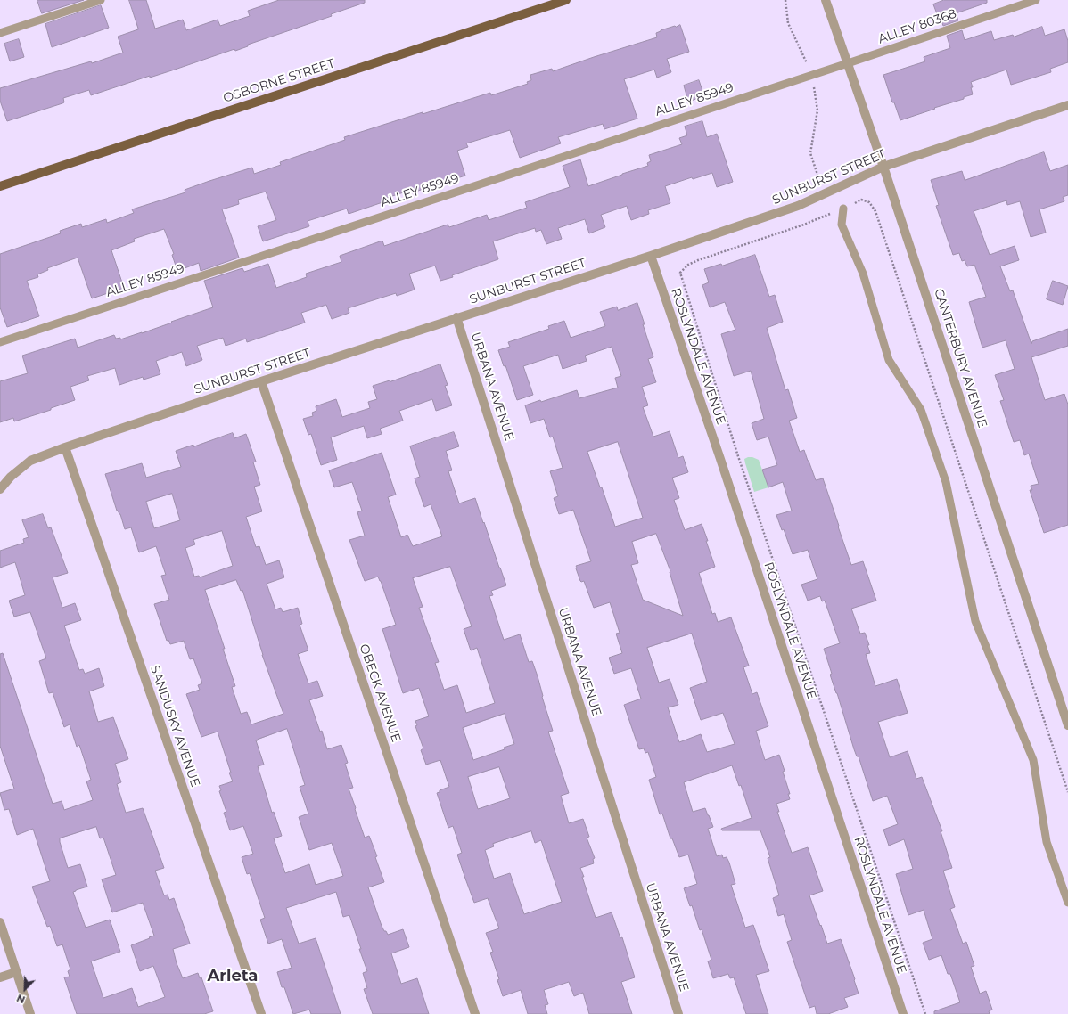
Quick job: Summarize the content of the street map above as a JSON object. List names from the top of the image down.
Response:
{
  "streets": {
    "main road": ["OSBORNE STREET"],
    "street": [
      "SUNBURST STREET",
      "ROSLYNDALE AVENUE",
      "CANTERBURY AVENUE",
      "URBANA AVENUE",
      "OBECK AVENUE",
      "SANDUSKY AVENUE"
    ],
    "lane": ["ALLEY 80368", "ALLEY 85949"]
  },
  "crossings": [
    ["ALLEY 80368", "ALLEY 85949"],
    ["ALLEY 80368", "CANTERBURY AVENUE"],
    ["ALLEY 85949", "CANTERBURY AVENUE"],
    ["SUNBURST STREET", "ROSLYNDALE AVENUE"],
    ["SUNBURST STREET", "CANTERBURY AVENUE"],
    ["SUNBURST STREET", "URBANA AVENUE"],
    ["SUNBURST STREET", "OBECK AVENUE"],
    ["SUNBURST STREET", "SANDUSKY AVENUE"]
  ],
  "districts": ["Arleta"],
  "north": "bottom left"
}
